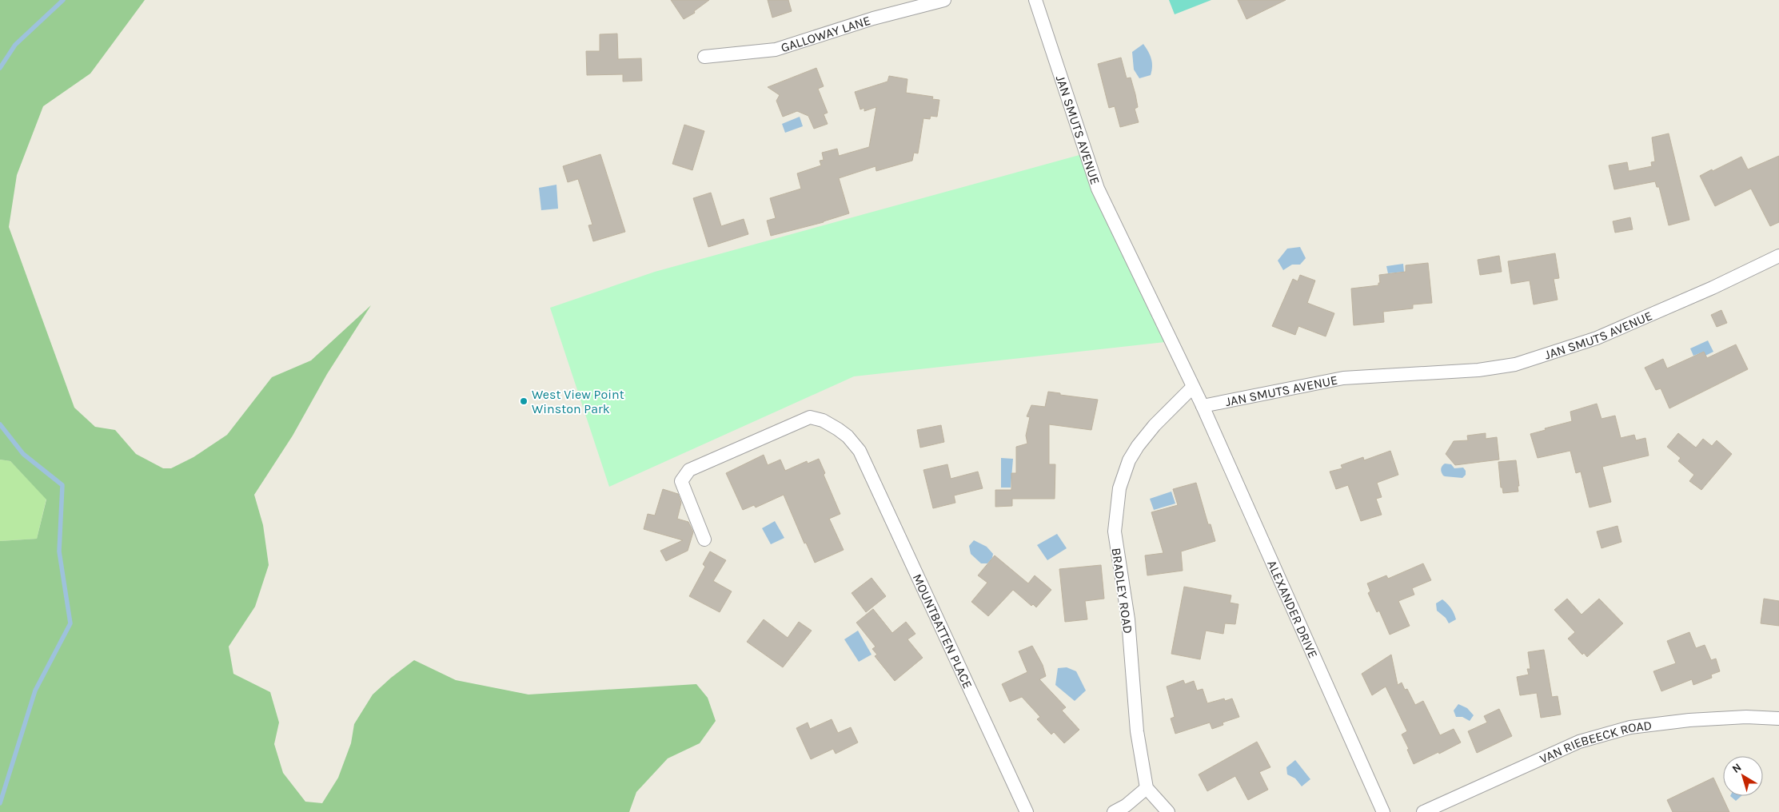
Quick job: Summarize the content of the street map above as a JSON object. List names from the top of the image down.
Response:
{
  "streets": {
    "street": [
      "GALLOWAY LANE",
      "JAN SMUTS AVENUE",
      "BRADLEY ROAD",
      "ALEXANDER DRIVE",
      "MOUNTBATTEN PLACE",
      "VAN RIEBEECK ROAD"
    ]
  },
  "crossings": [
    ["JAN SMUTS AVENUE", "BRADLEY ROAD"],
    ["JAN SMUTS AVENUE", "ALEXANDER DRIVE"]
  ],
  "places": ["West View Point Winston Park"],
  "north": "top left"
}
